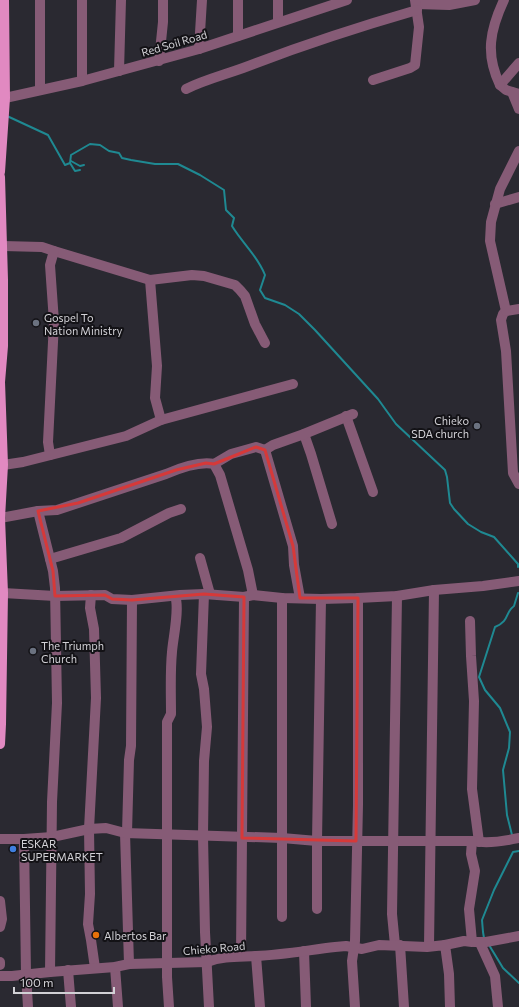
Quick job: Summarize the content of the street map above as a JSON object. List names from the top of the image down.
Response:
{
  "streets": {
    "street": ["Red Soil Road", "Chieko Road"]
  },
  "places": [
    "Gospel To Nation Ministry",
    "Chieko SDA church",
    "The Triumph Church",
    "ESKAR SUPERMARKET",
    "Albertos Bar"
  ],
  "scale_bar": "100 m"
}
